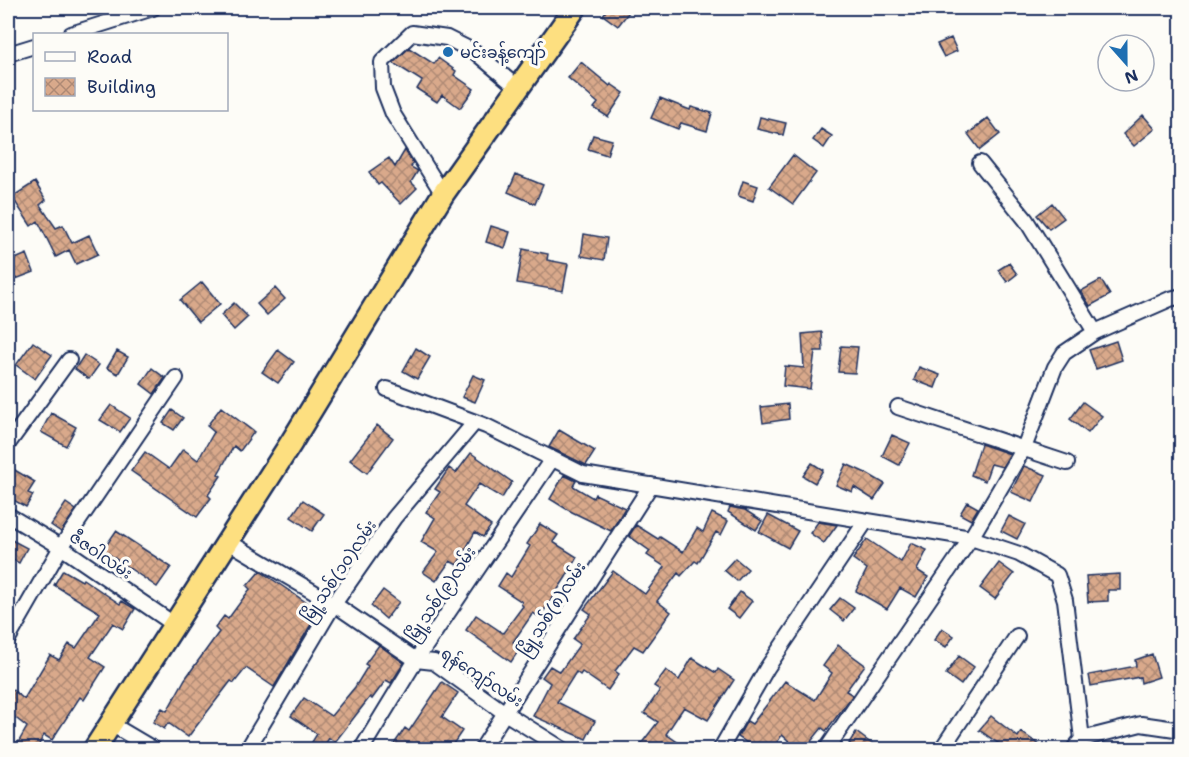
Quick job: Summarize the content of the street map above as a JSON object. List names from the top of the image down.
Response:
{
  "streets": {
    "street": [
      "ဇီဇဝါလမ်း",
      "မြို့သစ်(၁၀)လမ်း",
      "မြို့သစ်(၉)လမ်း",
      "မြို့သစ်(၈)လမ်း",
      "ရန်ကျော်လမ်း"
    ]
  },
  "crossings": [
    ["မြို့သစ်(၁၀)လမ်း", "ရန်ကျော်လမ်း"],
    ["မြို့သစ်(၉)လမ်း", "ရန်ကျော်လမ်း"],
    ["မြို့သစ်(၈)လမ်း", "ရန်ကျော်လမ်း"]
  ],
  "places": ["မင်းခန့်ကျော်"],
  "legend": ["Road", "Building"],
  "north": "bottom"
}
